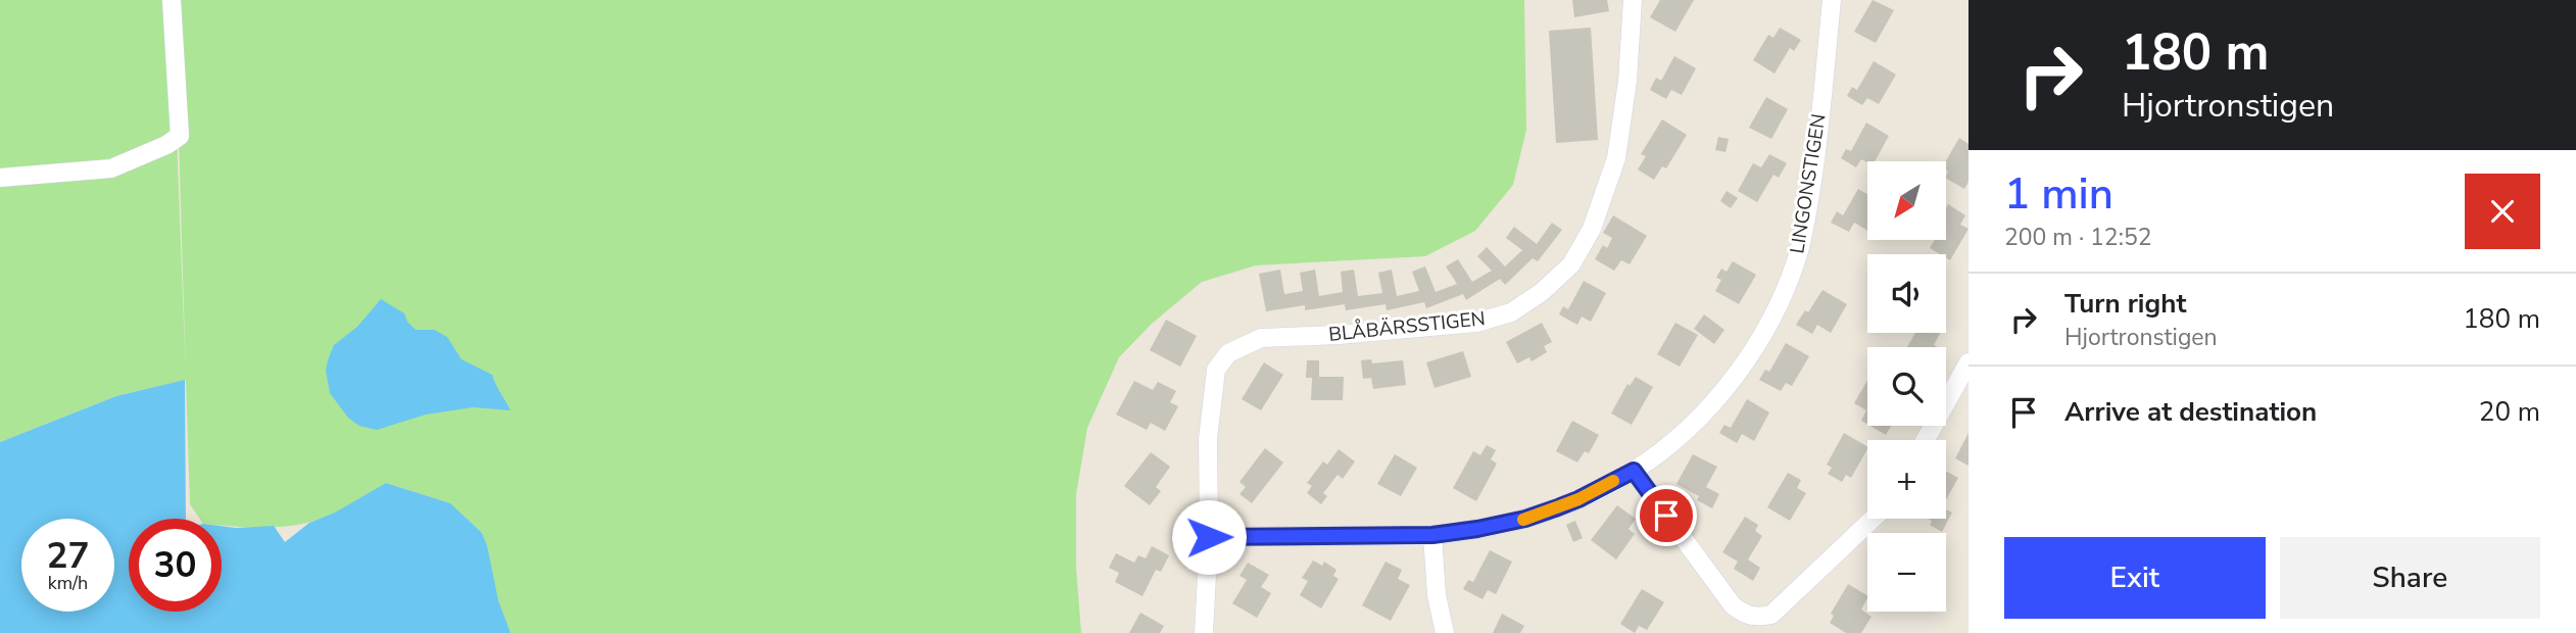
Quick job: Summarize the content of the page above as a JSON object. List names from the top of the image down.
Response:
{
  "streets": {
    "street": ["LINGONSTIGEN", "BLÅBÄRSSTIGEN"]
  },
  "crossings": [
    ["LINGONSTIGEN", "BLÅBÄRSSTIGEN"]
  ],
  "north": "bottom left",
  "page": {
    "turn": ["180 m", "Hjortronstigen"],
    "heading": ["1 min", "200 m · 12:52"],
    "map_buttons": ["+", "−"],
    "list": [
      {
        "name": "Turn right",
        "note": "Hjortronstigen",
        "value": "180 m"
      },
      {
        "name": "Arrive at destination",
        "value": "20 m"
      }
    ],
    "speed": "27 km/h",
    "limit": "30",
    "buttons": ["Exit", "Share"]
  }
}
